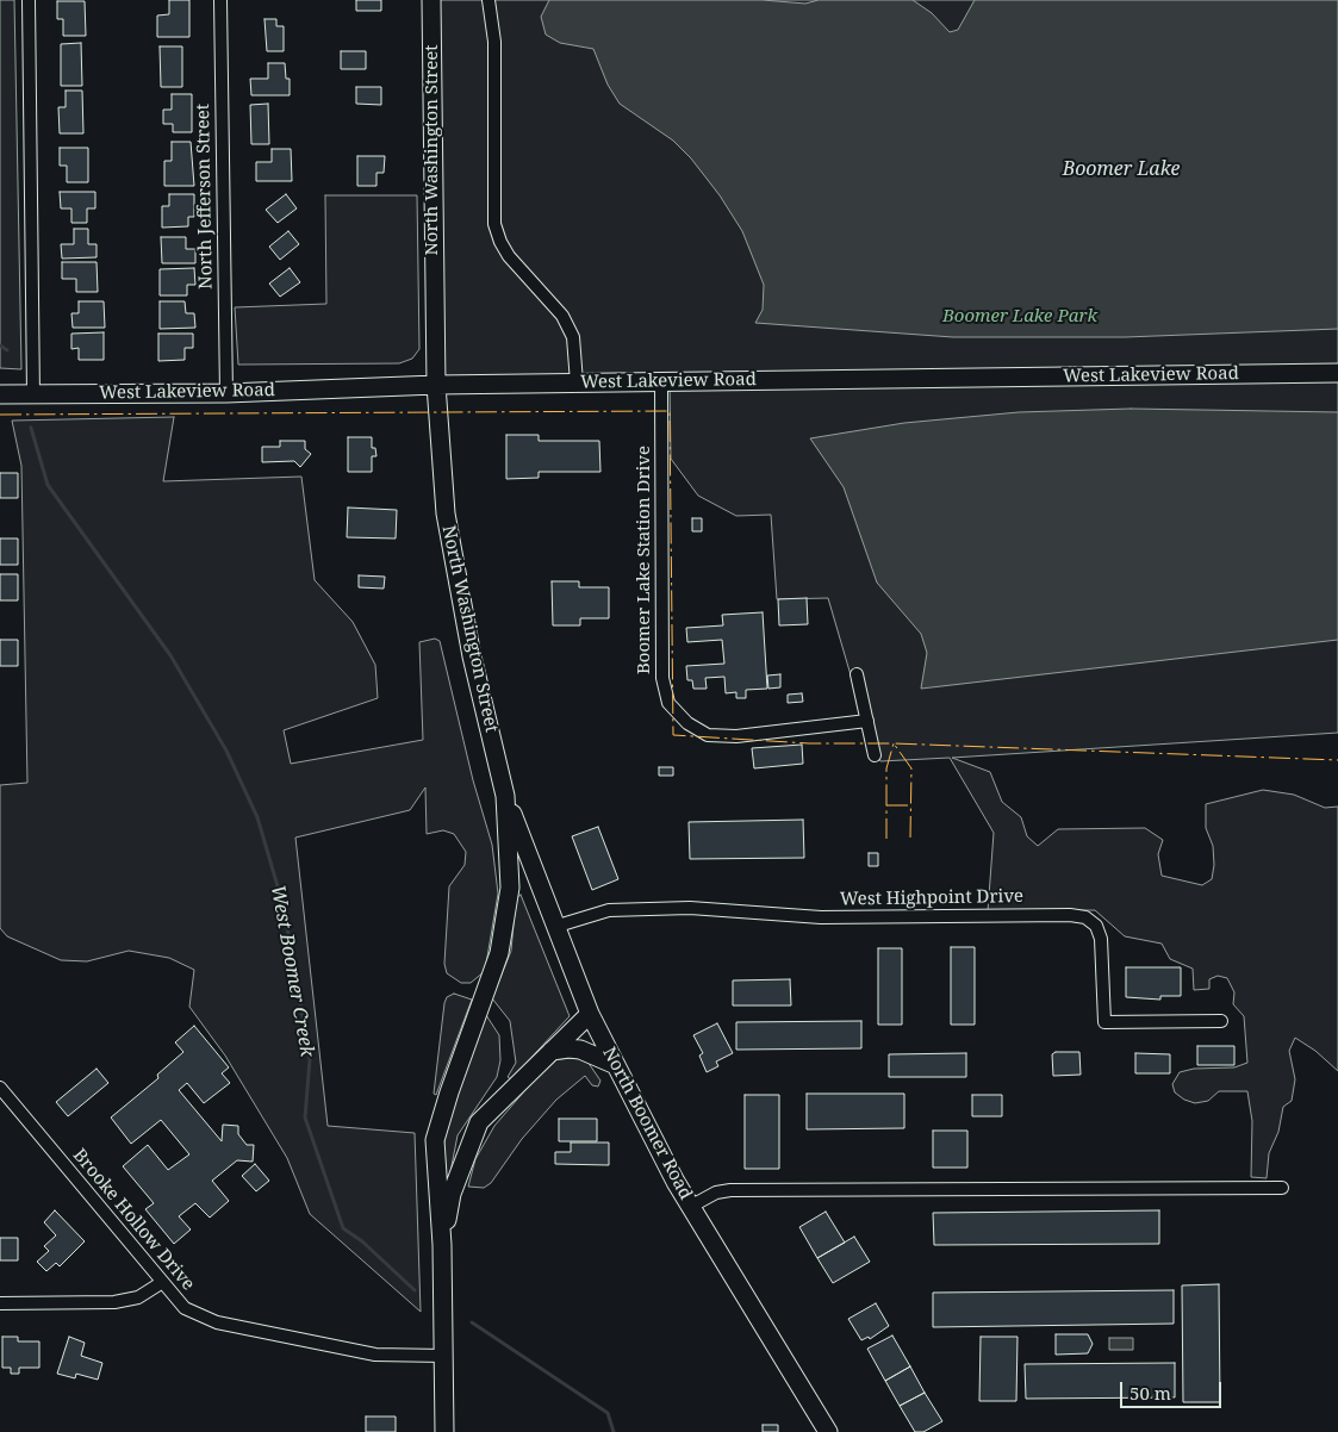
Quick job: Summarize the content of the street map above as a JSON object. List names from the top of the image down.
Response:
{
  "streets": {
    "main road": ["North Washington Street", "West Lakeview Road", "North Boomer Road"],
    "street": [
      "North Jefferson Street",
      "Boomer Lake Station Drive",
      "West Highpoint Drive",
      "Brooke Hollow Drive"
    ]
  },
  "crossings": [
    ["North Washington Street", "West Lakeview Road"],
    ["North Washington Street", "North Boomer Road"],
    ["North Washington Street", "Brooke Hollow Drive"],
    ["North Jefferson Street", "West Lakeview Road"],
    ["West Lakeview Road", "Boomer Lake Station Drive"],
    ["West Highpoint Drive", "North Boomer Road"]
  ],
  "water": ["Boomer Lake", "West Boomer Creek"],
  "parks": ["Boomer Lake Park"],
  "scale_bar": "50 m"
}
